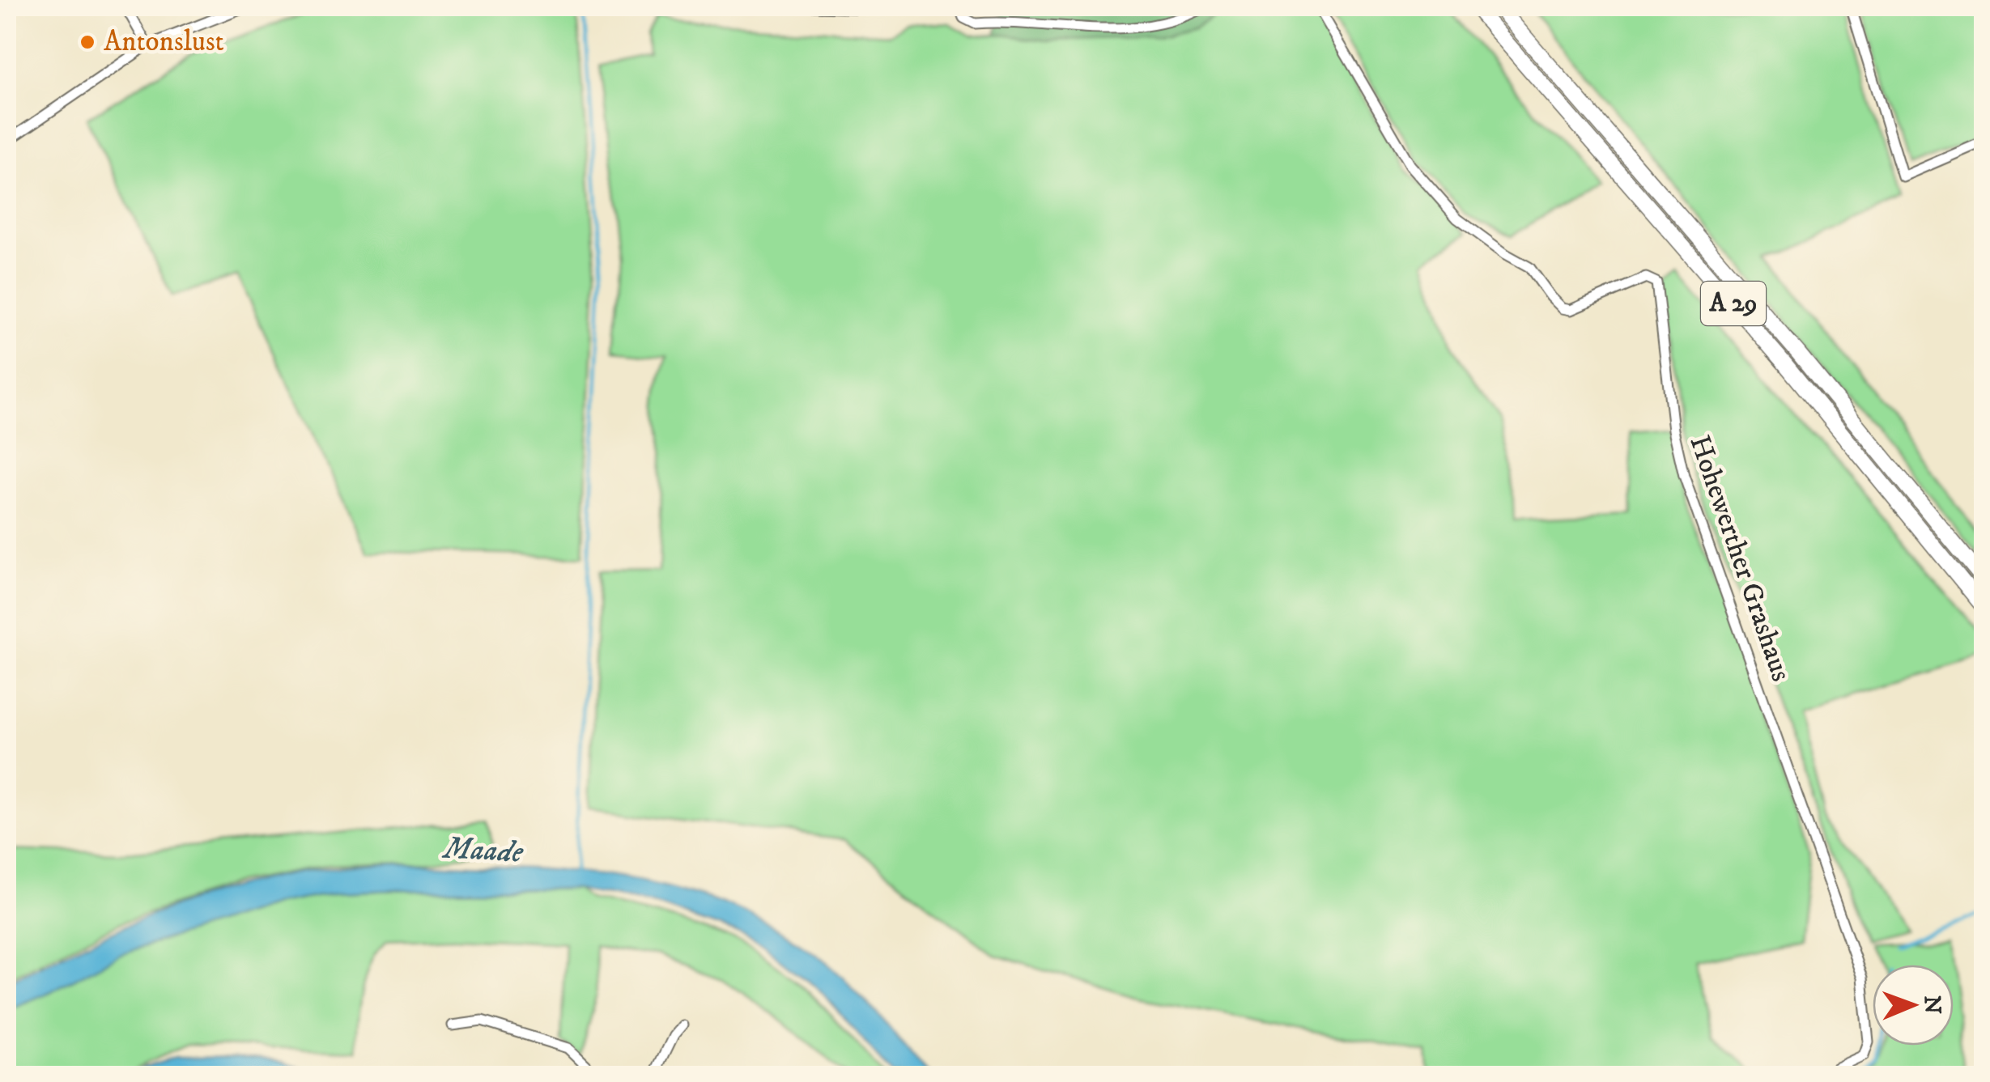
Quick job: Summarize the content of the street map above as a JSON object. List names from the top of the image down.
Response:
{
  "streets": {
    "highway": ["A 29"],
    "street": ["Hohewerther Grashaus"]
  },
  "water": ["Maade"],
  "places": ["Antonslust"],
  "north": "right"
}
